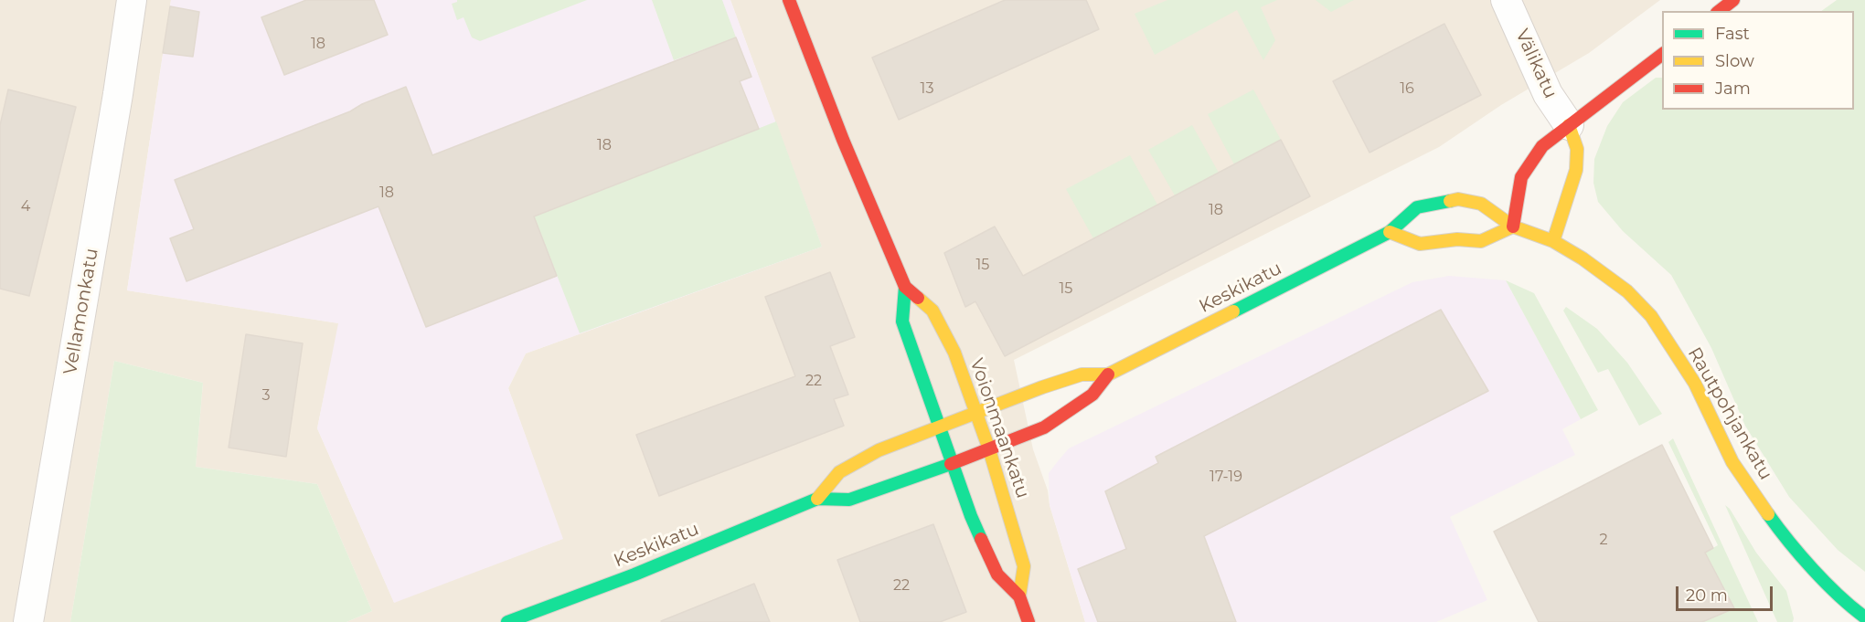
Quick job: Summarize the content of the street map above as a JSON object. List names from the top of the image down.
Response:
{
  "streets": {
    "street": [
      "Välikatu",
      "Keskikatu",
      "Vellamonkatu",
      "Rautpohjankatu",
      "Voionmaankatu"
    ]
  },
  "crossings": [
    ["Keskikatu", "Rautpohjankatu"],
    ["Keskikatu", "Voionmaankatu"]
  ],
  "house_numbers": [
    "18",
    "13",
    "16",
    "18",
    "18",
    "4",
    "18",
    "15",
    "15",
    "22",
    "3",
    "17-19",
    "2",
    "22"
  ],
  "legend": ["Fast", "Slow", "Jam"],
  "scale_bar": "20 m"
}
